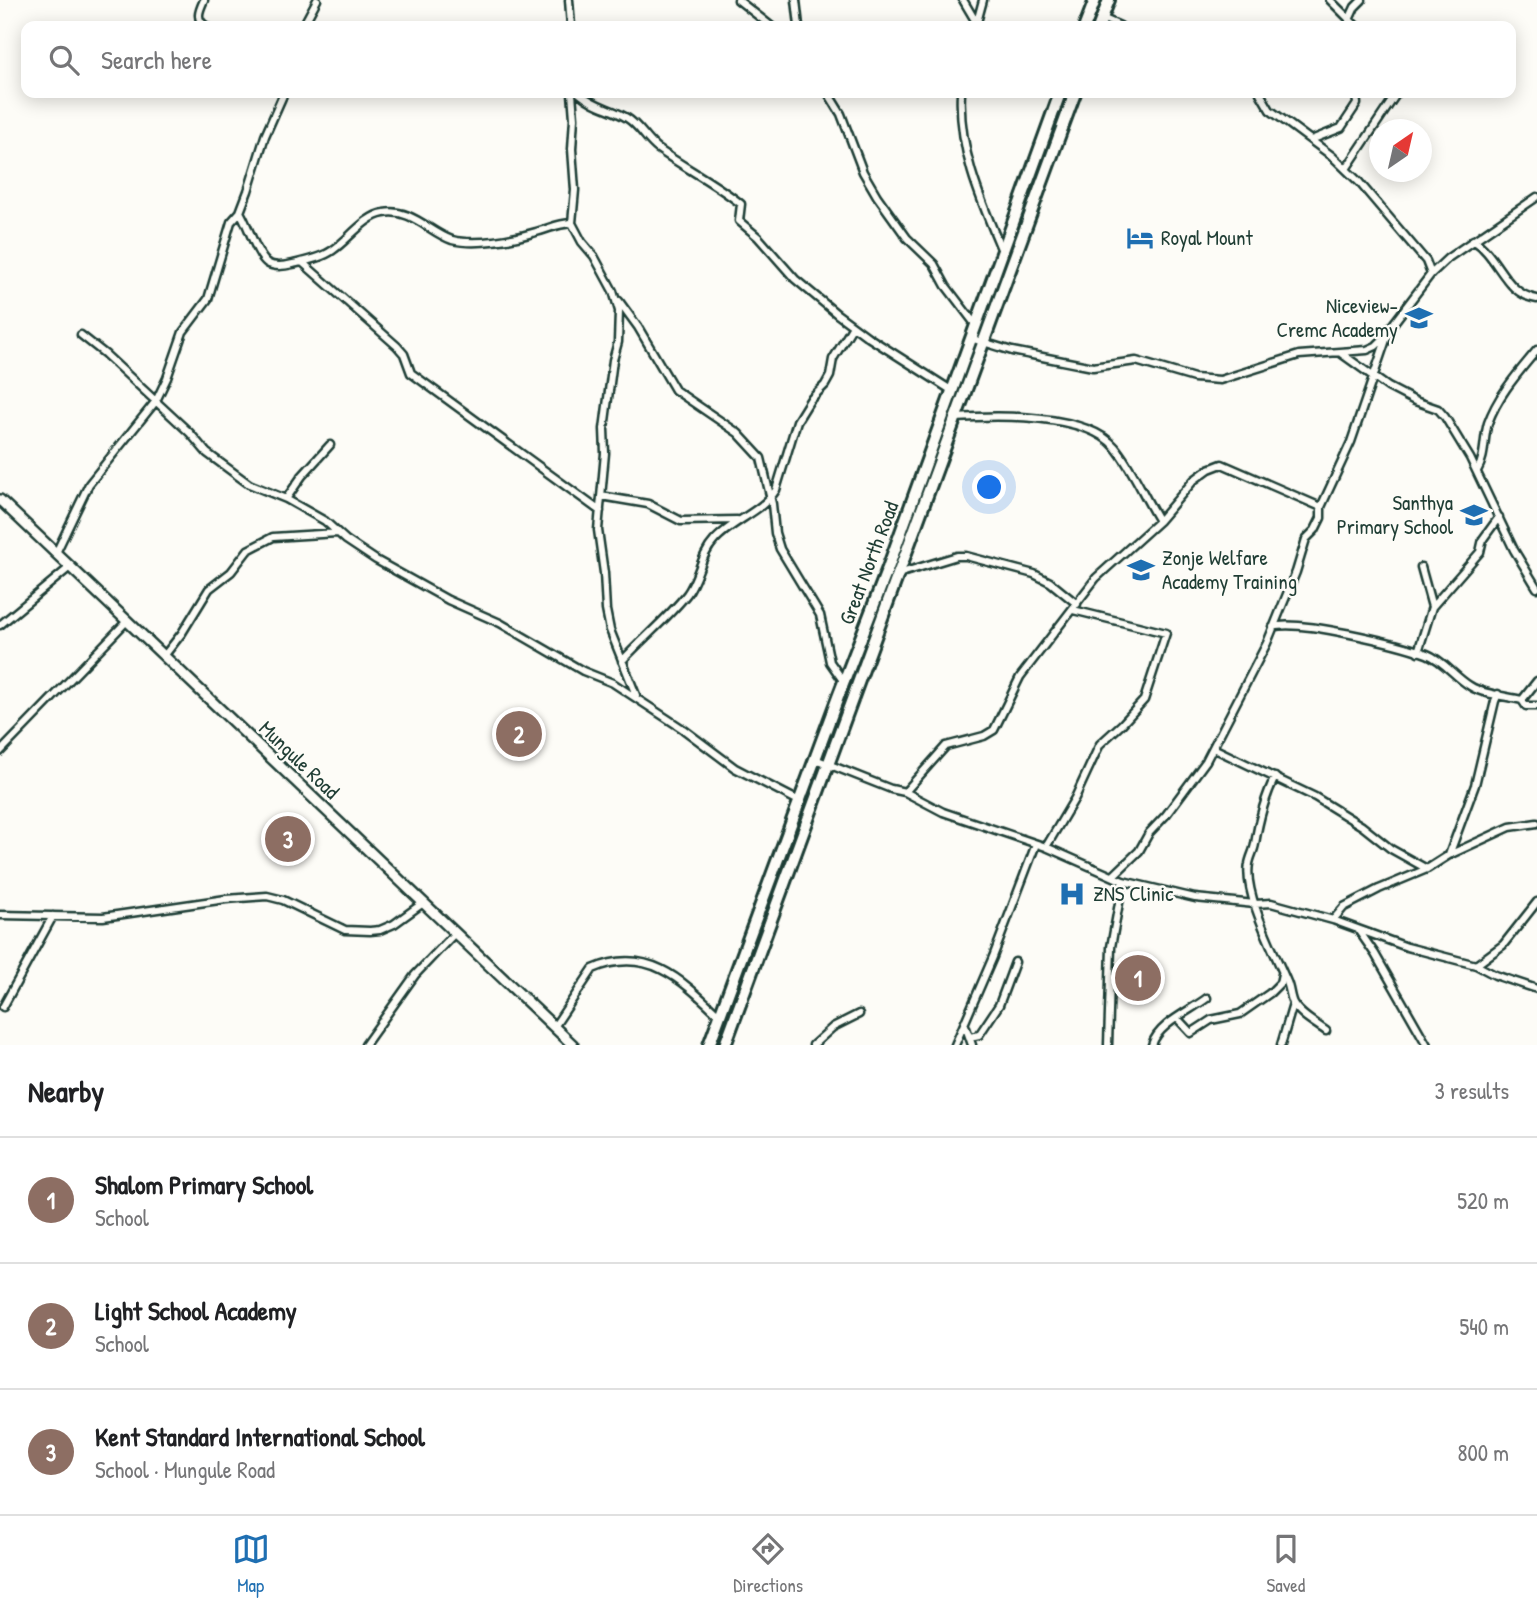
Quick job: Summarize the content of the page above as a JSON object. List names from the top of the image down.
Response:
{
  "streets": {
    "highway": ["Great North Road"],
    "street": ["Mungule Road"]
  },
  "places": {
    "hotel": ["Royal Mount"],
    "school or university": ["Niceview- Cremc Academy", "Santhya Primary School", "Zonje Welfare Academy Training"],
    "hospital": ["ZNS Clinic"]
  },
  "north": "top right",
  "page": {
    "search": "Search here",
    "pins": ["2", "3", "1"],
    "heading": ["Nearby", "3 results"],
    "list": [
      {
        "mark": "1",
        "name": "Shalom Primary School",
        "note": "School",
        "value": "520 m"
      },
      {
        "mark": "2",
        "name": "Light School Academy",
        "note": "School",
        "value": "540 m"
      },
      {
        "mark": "3",
        "name": "Kent Standard International School",
        "note": "School · Mungule Road",
        "value": "800 m"
      }
    ],
    "nav": ["Map", "Directions", "Saved"]
  }
}
